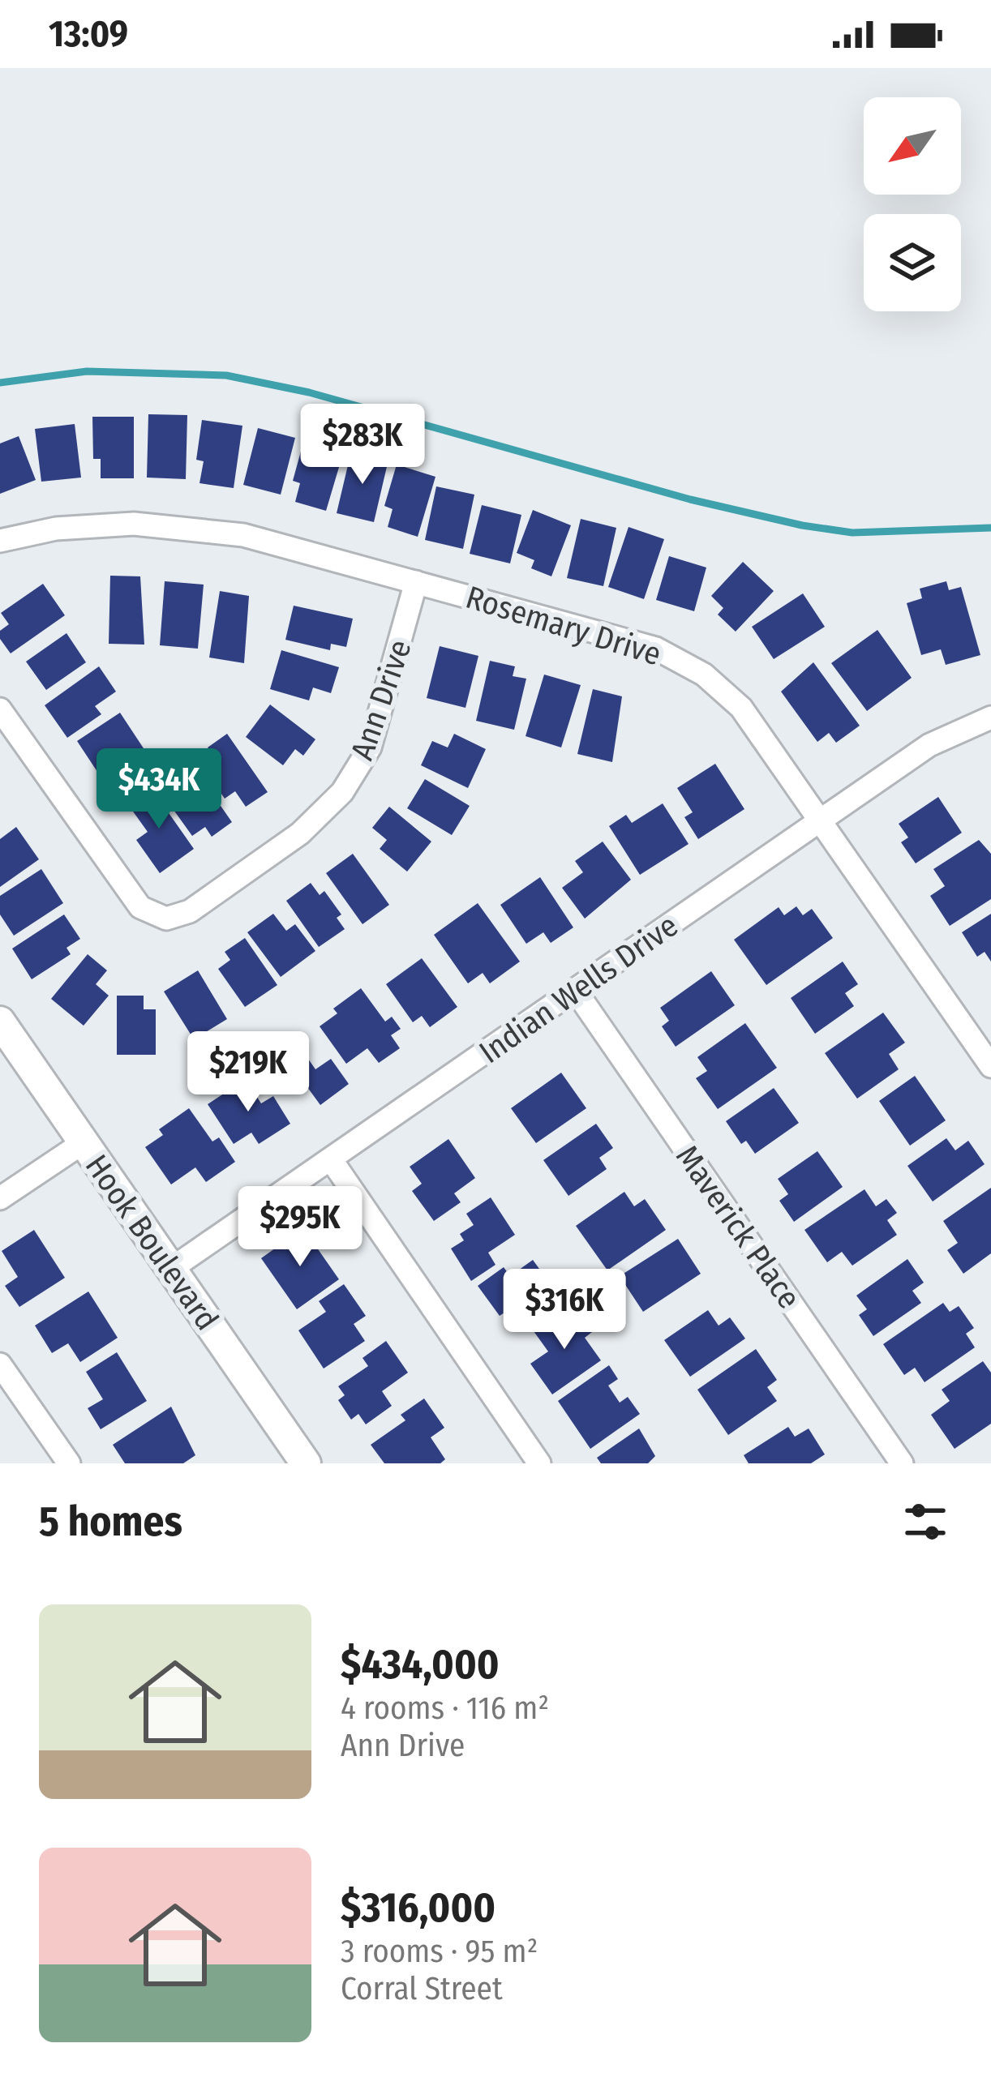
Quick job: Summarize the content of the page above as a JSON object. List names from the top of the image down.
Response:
{
  "streets": {
    "main road": ["Hook Boulevard"],
    "street": [
      "Rosemary Drive",
      "Ann Drive",
      "Indian Wells Drive",
      "Maverick Place"
    ]
  },
  "crossings": [
    ["Rosemary Drive", "Ann Drive"],
    ["Rosemary Drive", "Indian Wells Drive"],
    ["Indian Wells Drive", "Maverick Place"],
    ["Indian Wells Drive", "Hook Boulevard"]
  ],
  "north": "bottom left",
  "page": {
    "status": "13:09",
    "price": [
      "$283K",
      "$434K",
      "$219K",
      "$295K",
      "$316K"
    ],
    "heading": "5 homes",
    "list": [
      {
        "name": "$434,000",
        "note": "4 rooms · 116 m² · Ann Drive"
      },
      {
        "name": "$316,000",
        "note": "3 rooms · 95 m² · Corral Street"
      }
    ]
  }
}
